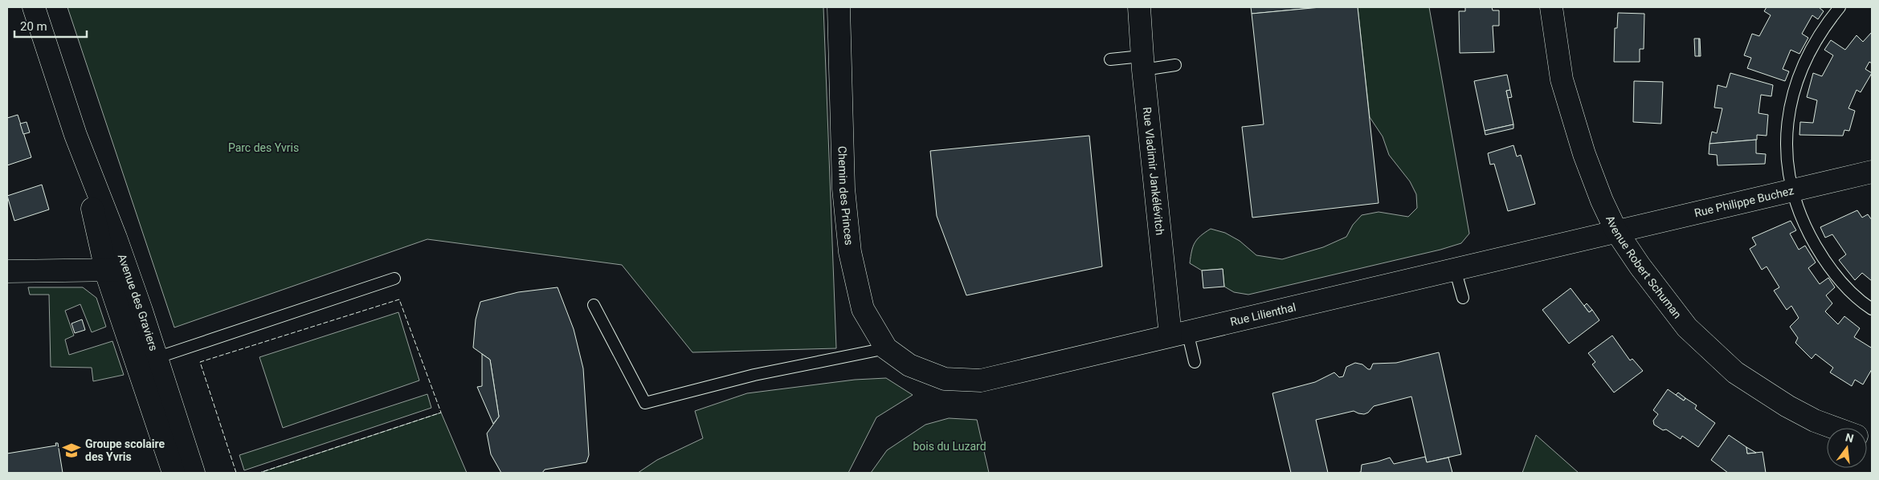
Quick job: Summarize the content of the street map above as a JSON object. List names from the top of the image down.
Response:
{
  "streets": {
    "street": [
      "Rue Vladimir Jankélévitch",
      "Chemin des Princes",
      "Rue Philippe Buchez",
      "Avenue Robert Schuman",
      "Avenue des Graviers",
      "Rue Lilienthal"
    ]
  },
  "crossings": [
    ["Rue Vladimir Jankélévitch", "Rue Lilienthal"],
    ["Chemin des Princes", "Rue Lilienthal"],
    ["Rue Philippe Buchez", "Avenue Robert Schuman"],
    ["Rue Philippe Buchez", "Rue Lilienthal"],
    ["Avenue Robert Schuman", "Rue Lilienthal"]
  ],
  "parks": ["Parc des Yvris", "bois du Luzard"],
  "places": {
    "school or university": ["Groupe scolaire des Yvris"]
  },
  "scale_bar": "20 m",
  "north": "top"
}
